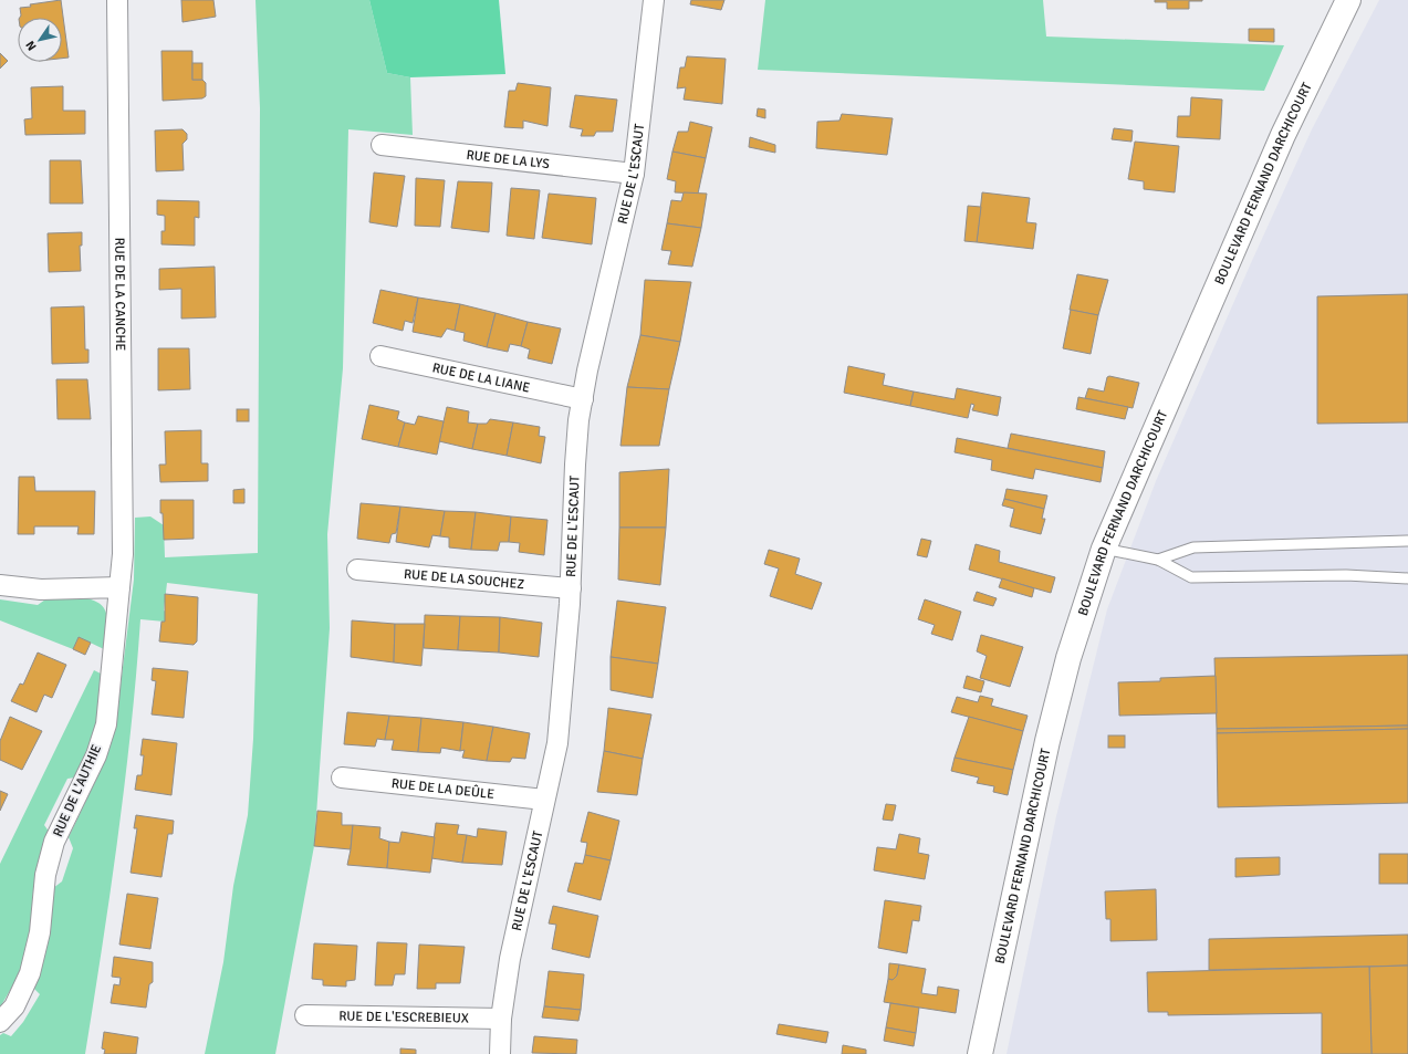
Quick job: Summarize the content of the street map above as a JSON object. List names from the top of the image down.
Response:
{
  "streets": {
    "main road": ["BOULEVARD FERNAND DARCHICOURT"],
    "street": [
      "RUE DE LA LYS",
      "RUE DE L'ESCAUT",
      "RUE DE LA CANCHE",
      "RUE DE LA LIANE",
      "RUE DE LA SOUCHEZ",
      "RUE DE LA DEÛLE",
      "RUE DE L'AUTHIE",
      "RUE DE L'ESCREBIEUX"
    ]
  },
  "crossings": [
    ["RUE DE LA LYS", "RUE DE L'ESCAUT"],
    ["RUE DE L'ESCAUT", "RUE DE LA LIANE"],
    ["RUE DE L'ESCAUT", "RUE DE LA SOUCHEZ"],
    ["RUE DE L'ESCAUT", "RUE DE LA DEÛLE"],
    ["RUE DE L'ESCAUT", "RUE DE L'ESCREBIEUX"],
    ["RUE DE LA CANCHE", "RUE DE L'AUTHIE"]
  ],
  "north": "bottom left"
}
